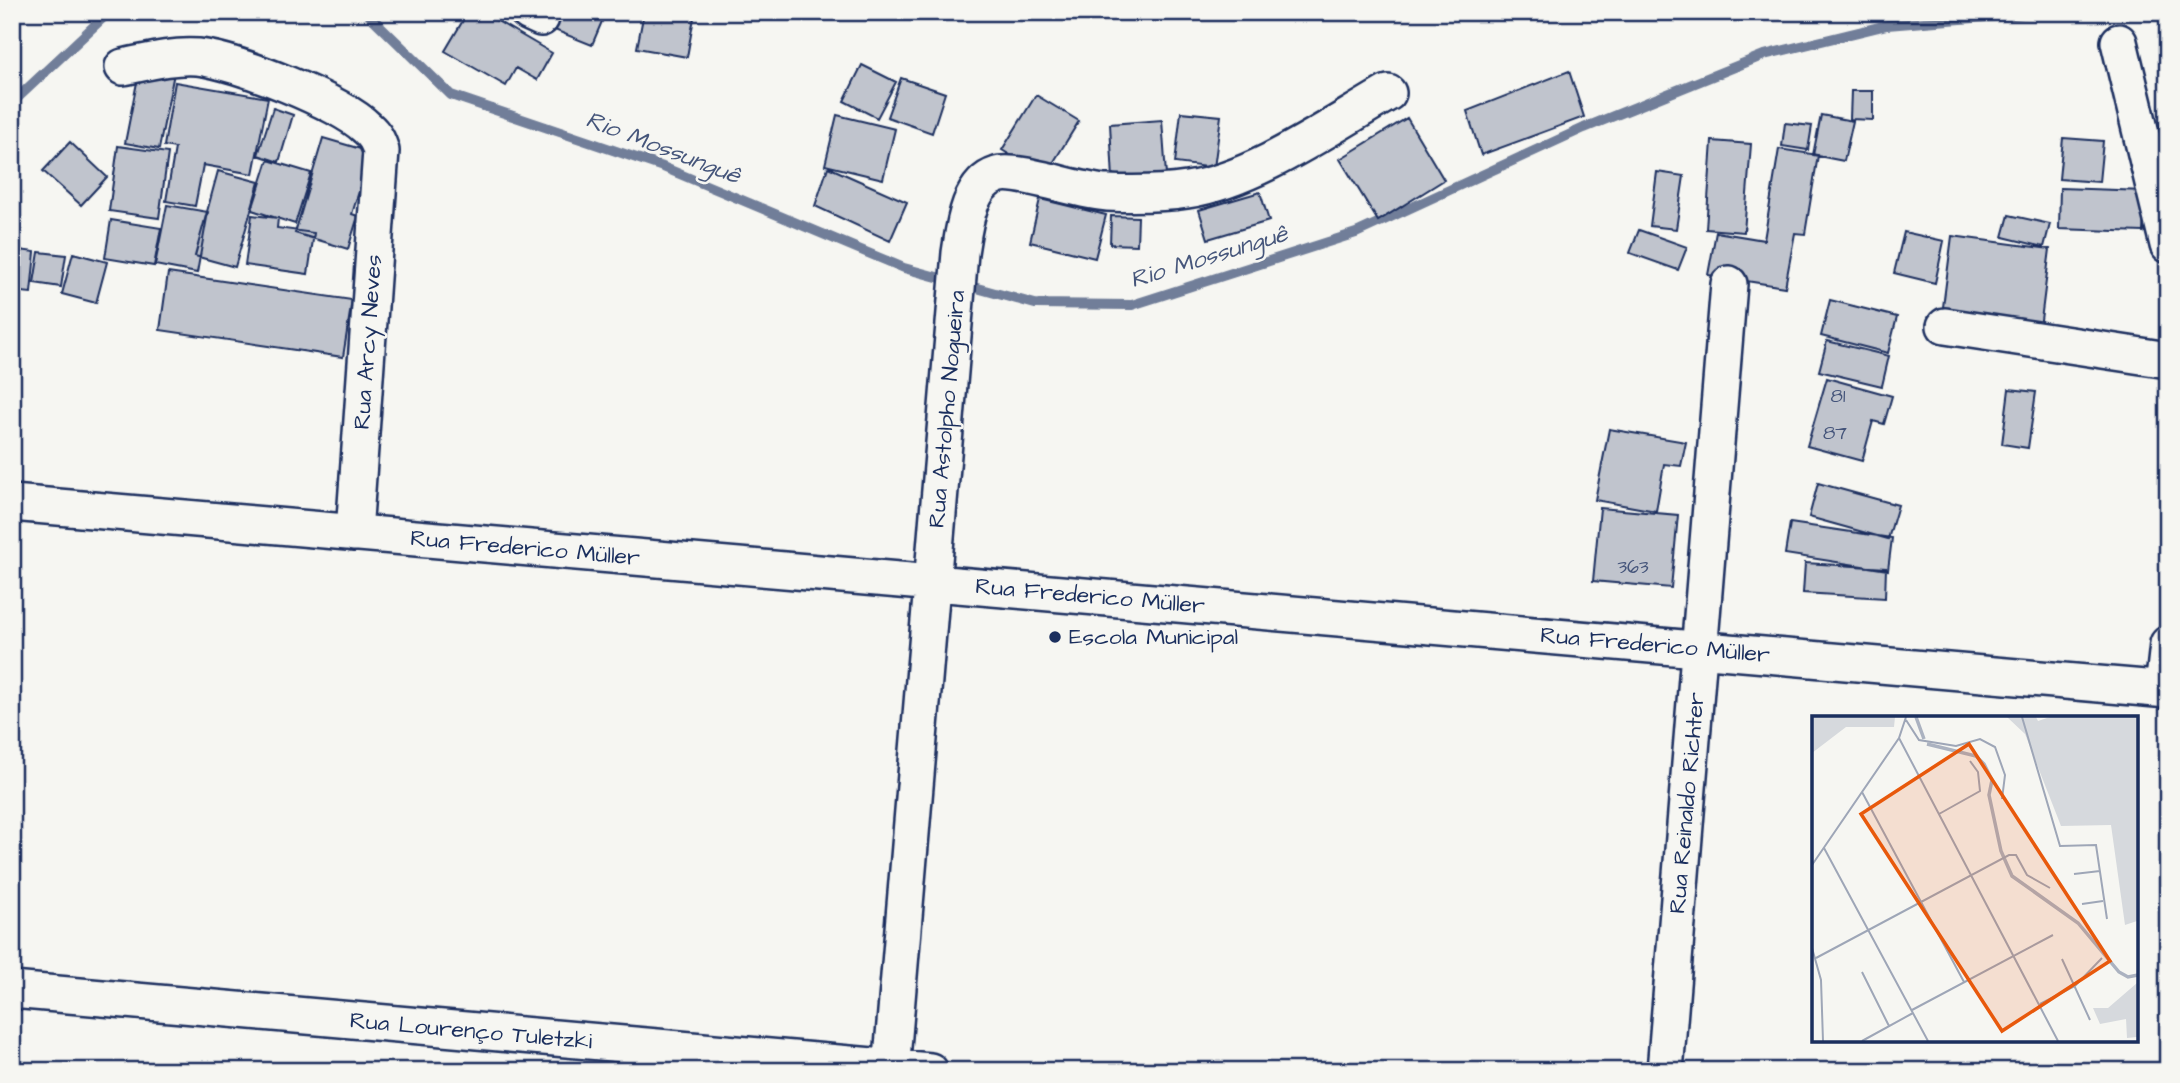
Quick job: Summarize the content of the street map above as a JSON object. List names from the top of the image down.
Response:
{
  "streets": {
    "street": [
      "Rua Arcy Neves",
      "Rua Astolpho Nogueira",
      "Rua Frederico Müller",
      "Rua Reinaldo Richter",
      "Rua Lourenço Tuletzki"
    ]
  },
  "crossings": [
    ["Rua Arcy Neves", "Rua Frederico Müller"],
    ["Rua Astolpho Nogueira", "Rua Frederico Müller"],
    ["Rua Astolpho Nogueira", "Rua Lourenço Tuletzki"],
    ["Rua Frederico Müller", "Rua Reinaldo Richter"]
  ],
  "water": ["Rio Mossunguê"],
  "places": ["Escola Municipal"],
  "house_numbers": ["81", "87", "363"]
}
